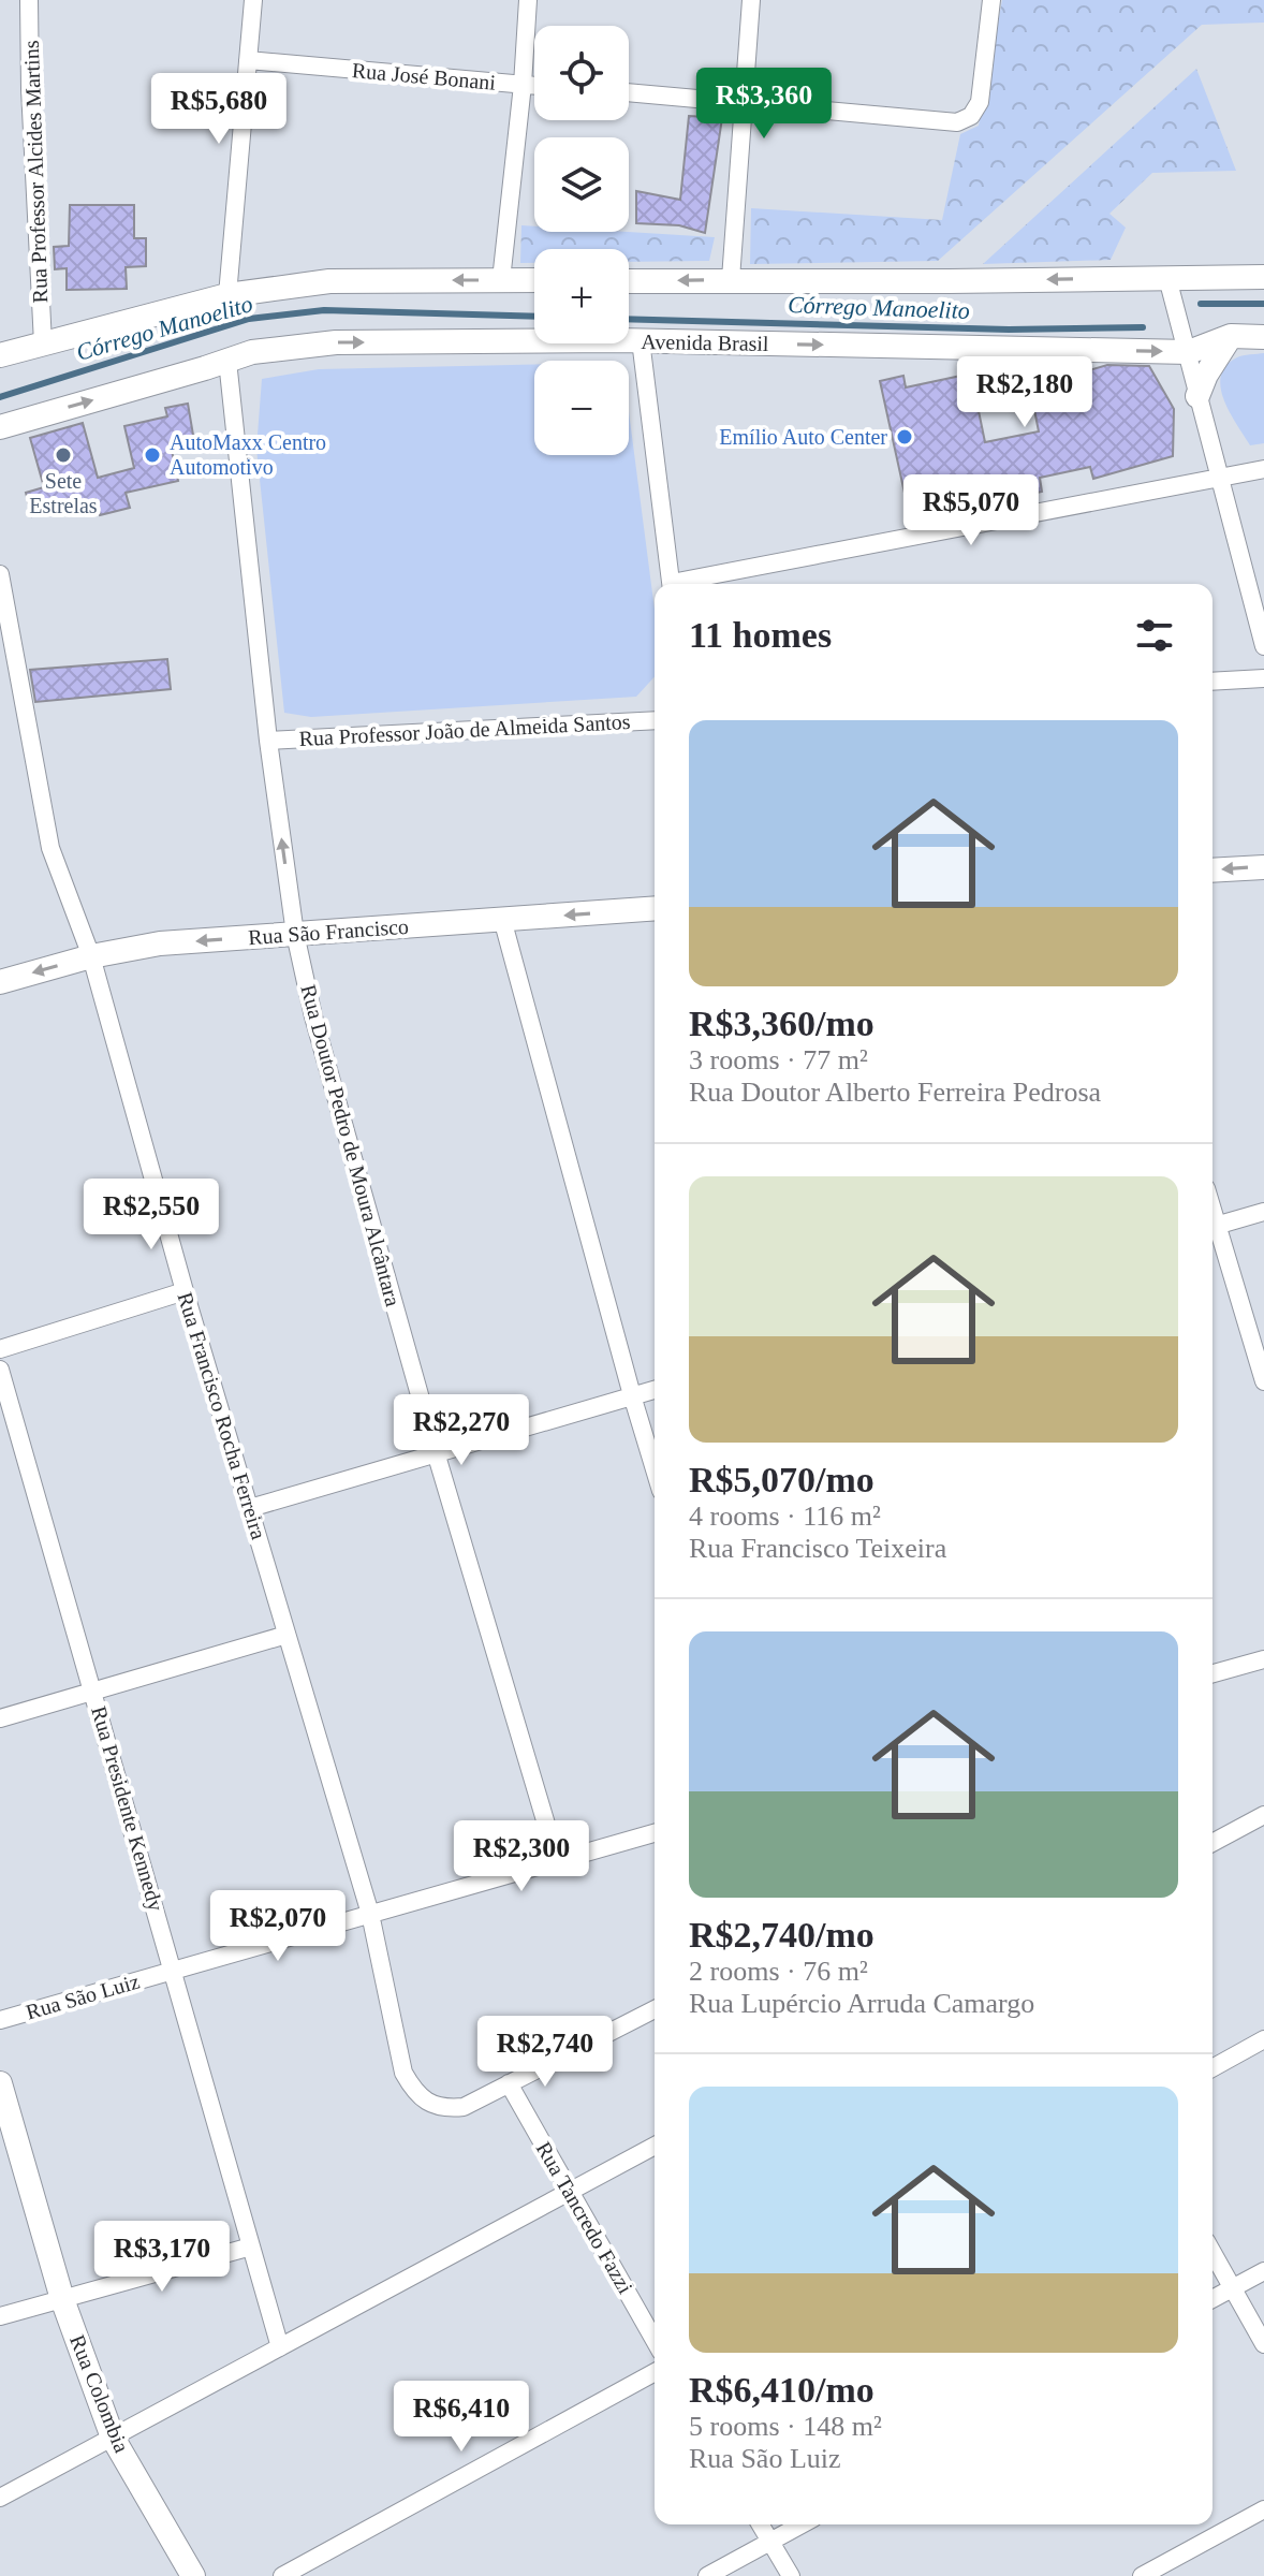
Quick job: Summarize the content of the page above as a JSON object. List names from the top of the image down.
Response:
{
  "streets": {
    "main road": ["Avenida Brasil", "Rua São Francisco", "Rua Colombia"],
    "street": [
      "Rua José Bonani",
      "Rua Professor Alcides Martins",
      "Rua Professor João de Almeida Santos",
      "Rua Doutor Pedro de Moura Alcântara",
      "Rua Francisco Rocha Ferreira",
      "Rua Presidente Kennedy",
      "Rua São Luiz",
      "Rua Tancredo Fazzi"
    ]
  },
  "crossings": [
    ["Avenida Brasil", "Rua Doutor Pedro de Moura Alcântara"],
    ["Rua Professor João de Almeida Santos", "Rua Doutor Pedro de Moura Alcântara"],
    ["Rua São Francisco", "Rua Doutor Pedro de Moura Alcântara"],
    ["Rua São Francisco", "Rua Francisco Rocha Ferreira"],
    ["Rua Doutor Pedro de Moura Alcântara", "Rua São Luiz"],
    ["Rua Francisco Rocha Ferreira", "Rua São Luiz"],
    ["Rua Francisco Rocha Ferreira", "Rua Tancredo Fazzi"],
    ["Rua Presidente Kennedy", "Rua São Luiz"]
  ],
  "one_way": ["Rua São Francisco"],
  "water": ["Córrego Manoelito"],
  "places": ["Emílio Auto Center", "Sete Estrelas", "AutoMaxx Centro Automotivo"],
  "page": {
    "map_buttons": ["+", "−"],
    "price": [
      "R$3,360",
      "R$5,680",
      "R$2,180",
      "R$5,070",
      "R$2,550",
      "R$2,270",
      "R$2,300",
      "R$2,070",
      "R$2,740",
      "R$3,170",
      "R$6,410"
    ],
    "heading": "11 homes",
    "list": [
      {
        "name": "R$3,360/mo",
        "note": "3 rooms · 77 m² · Rua Doutor Alberto Ferreira Pedrosa"
      },
      {
        "name": "R$5,070/mo",
        "note": "4 rooms · 116 m² · Rua Francisco Teixeira"
      },
      {
        "name": "R$2,740/mo",
        "note": "2 rooms · 76 m² · Rua Lupércio Arruda Camargo"
      },
      {
        "name": "R$6,410/mo",
        "note": "5 rooms · 148 m² · Rua São Luiz"
      }
    ]
  }
}
